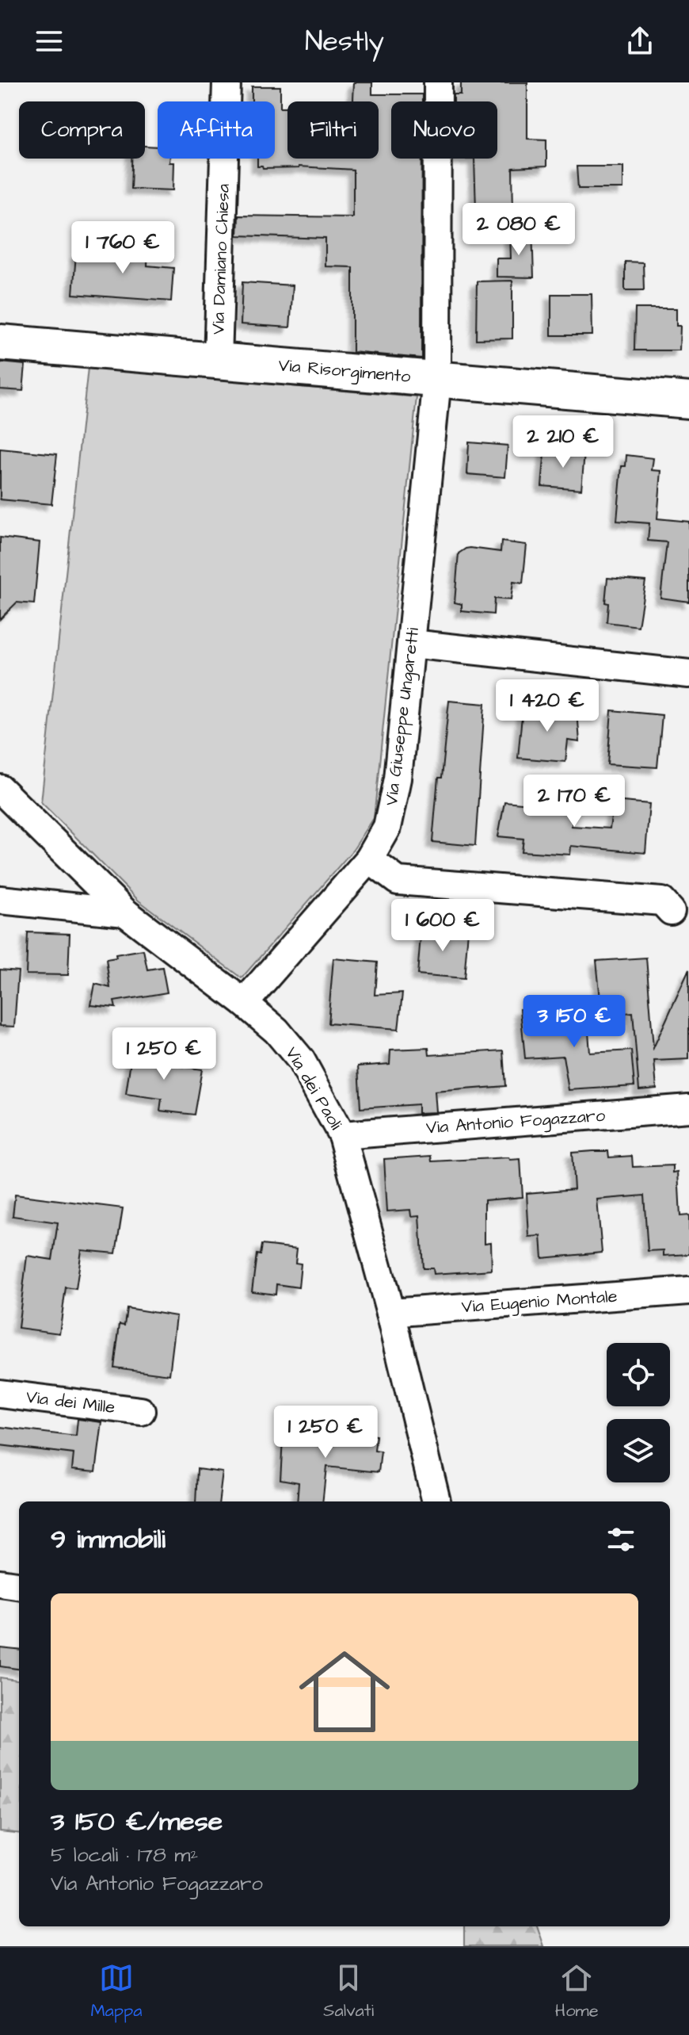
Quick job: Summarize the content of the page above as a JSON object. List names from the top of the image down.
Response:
{
  "streets": {
    "street": [
      "Via Damiano Chiesa",
      "Via Risorgimento",
      "Via Giuseppe Ungaretti",
      "Via dei Paoli",
      "Via Antonio Fogazzaro",
      "Via Eugenio Montale",
      "Via dei Mille"
    ]
  },
  "crossings": [
    ["Via Damiano Chiesa", "Via Risorgimento"],
    ["Via Risorgimento", "Via Giuseppe Ungaretti"],
    ["Via Giuseppe Ungaretti", "Via dei Paoli"],
    ["Via dei Paoli", "Via Antonio Fogazzaro"],
    ["Via dei Paoli", "Via Eugenio Montale"]
  ],
  "page": {
    "header": "Nestly",
    "chip": [
      "Compra",
      "Affitta",
      "Filtri",
      "Nuovo"
    ],
    "price": [
      "2 080 €",
      "1 760 €",
      "2 210 €",
      "1 420 €",
      "2 170 €",
      "1 600 €",
      "3 150 €",
      "1 250 €",
      "1 250 €"
    ],
    "heading": "9 immobili",
    "list": [
      {
        "name": "3 150 €/mese",
        "note": "5 locali · 178 m² · Via Antonio Fogazzaro"
      }
    ],
    "tabs": ["Mappa", "Salvati", "Home"]
  }
}
